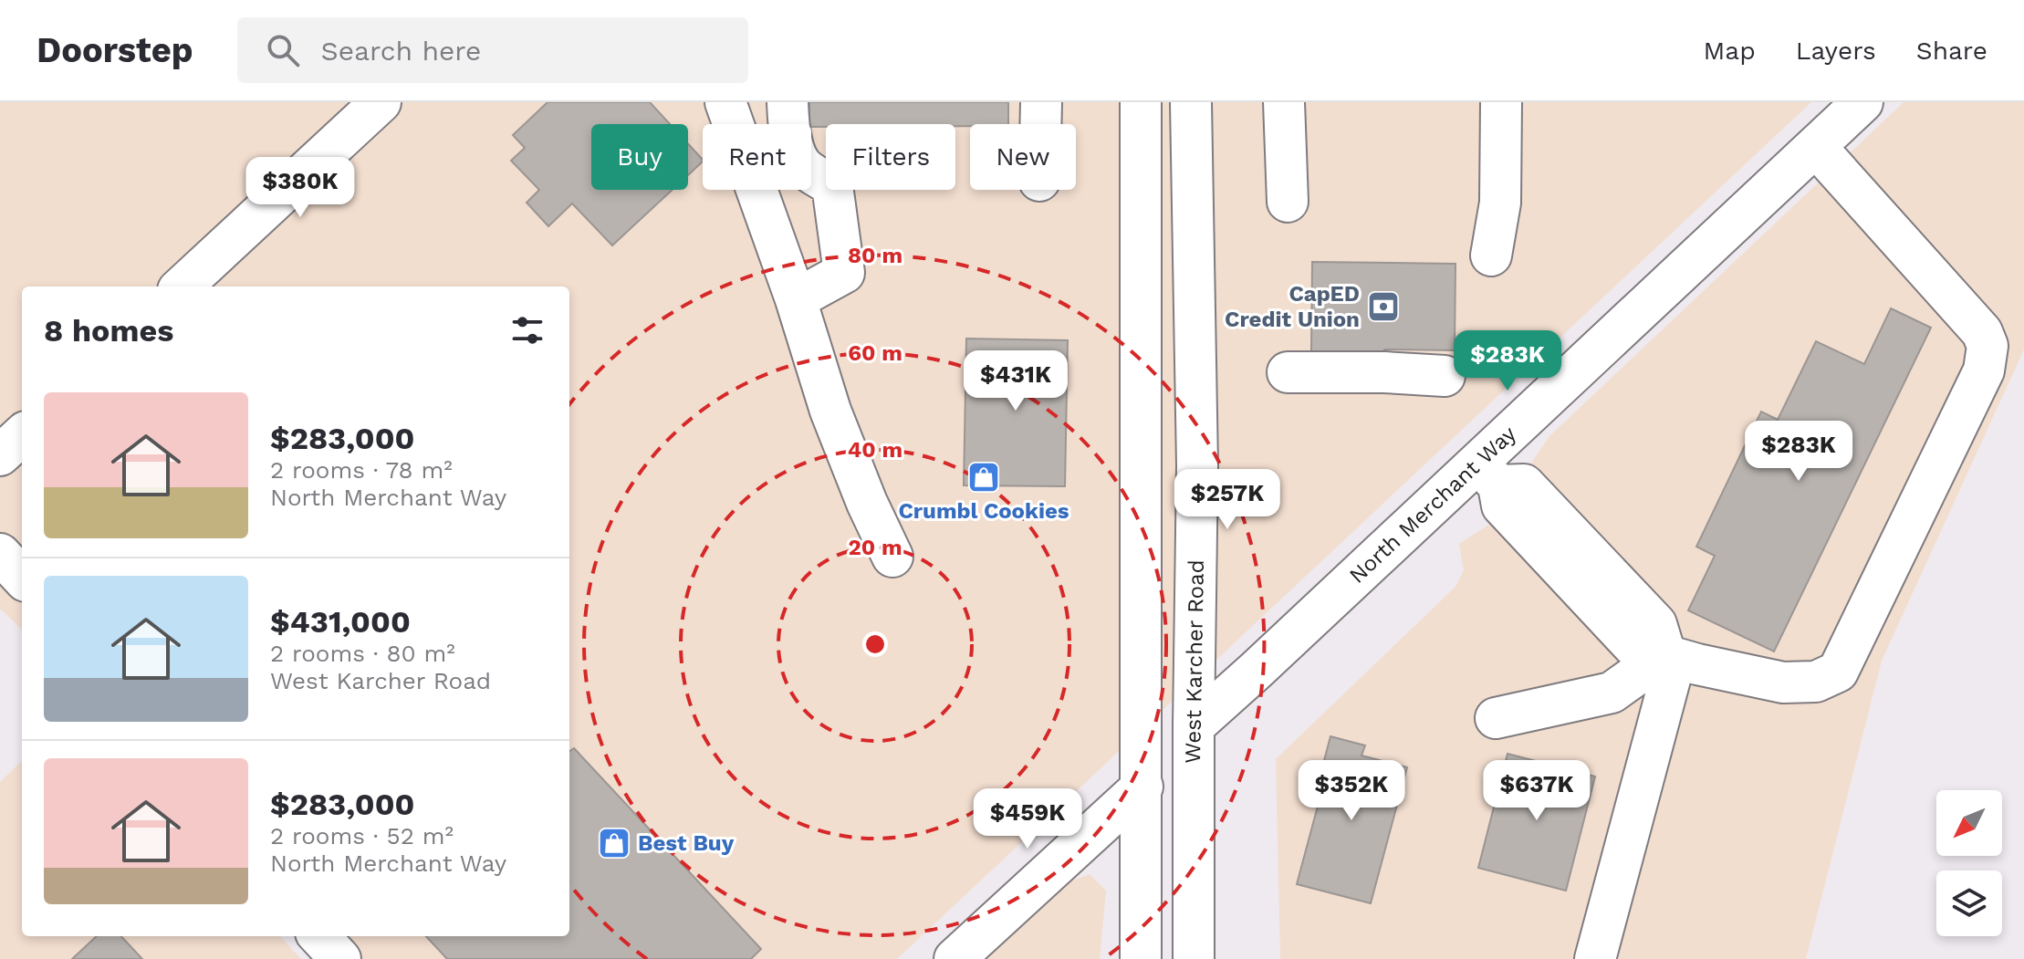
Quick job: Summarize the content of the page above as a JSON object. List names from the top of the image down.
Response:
{
  "streets": {
    "main road": ["North Merchant Way", "West Karcher Road"]
  },
  "crossings": [
    ["North Merchant Way", "West Karcher Road"]
  ],
  "places": {
    "bank": ["CapED Credit Union"],
    "shop": ["Crumbl Cookies", "Best Buy"]
  },
  "north": "bottom left",
  "page": {
    "header": "Doorstep",
    "search": "Search here",
    "nav": ["Map", "Layers", "Share"],
    "chip": [
      "Buy",
      "Rent",
      "Filters",
      "New"
    ],
    "price": [
      "$380K",
      "$283K",
      "$431K",
      "$283K",
      "$257K",
      "$352K",
      "$637K",
      "$459K"
    ],
    "heading": "8 homes",
    "list": [
      {
        "name": "$283,000",
        "note": "2 rooms · 78 m² · North Merchant Way"
      },
      {
        "name": "$431,000",
        "note": "2 rooms · 80 m² · West Karcher Road"
      },
      {
        "name": "$283,000",
        "note": "2 rooms · 52 m² · North Merchant Way"
      }
    ]
  },
  "rings": [
    "80 m",
    "60 m",
    "40 m",
    "20 m"
  ]
}
